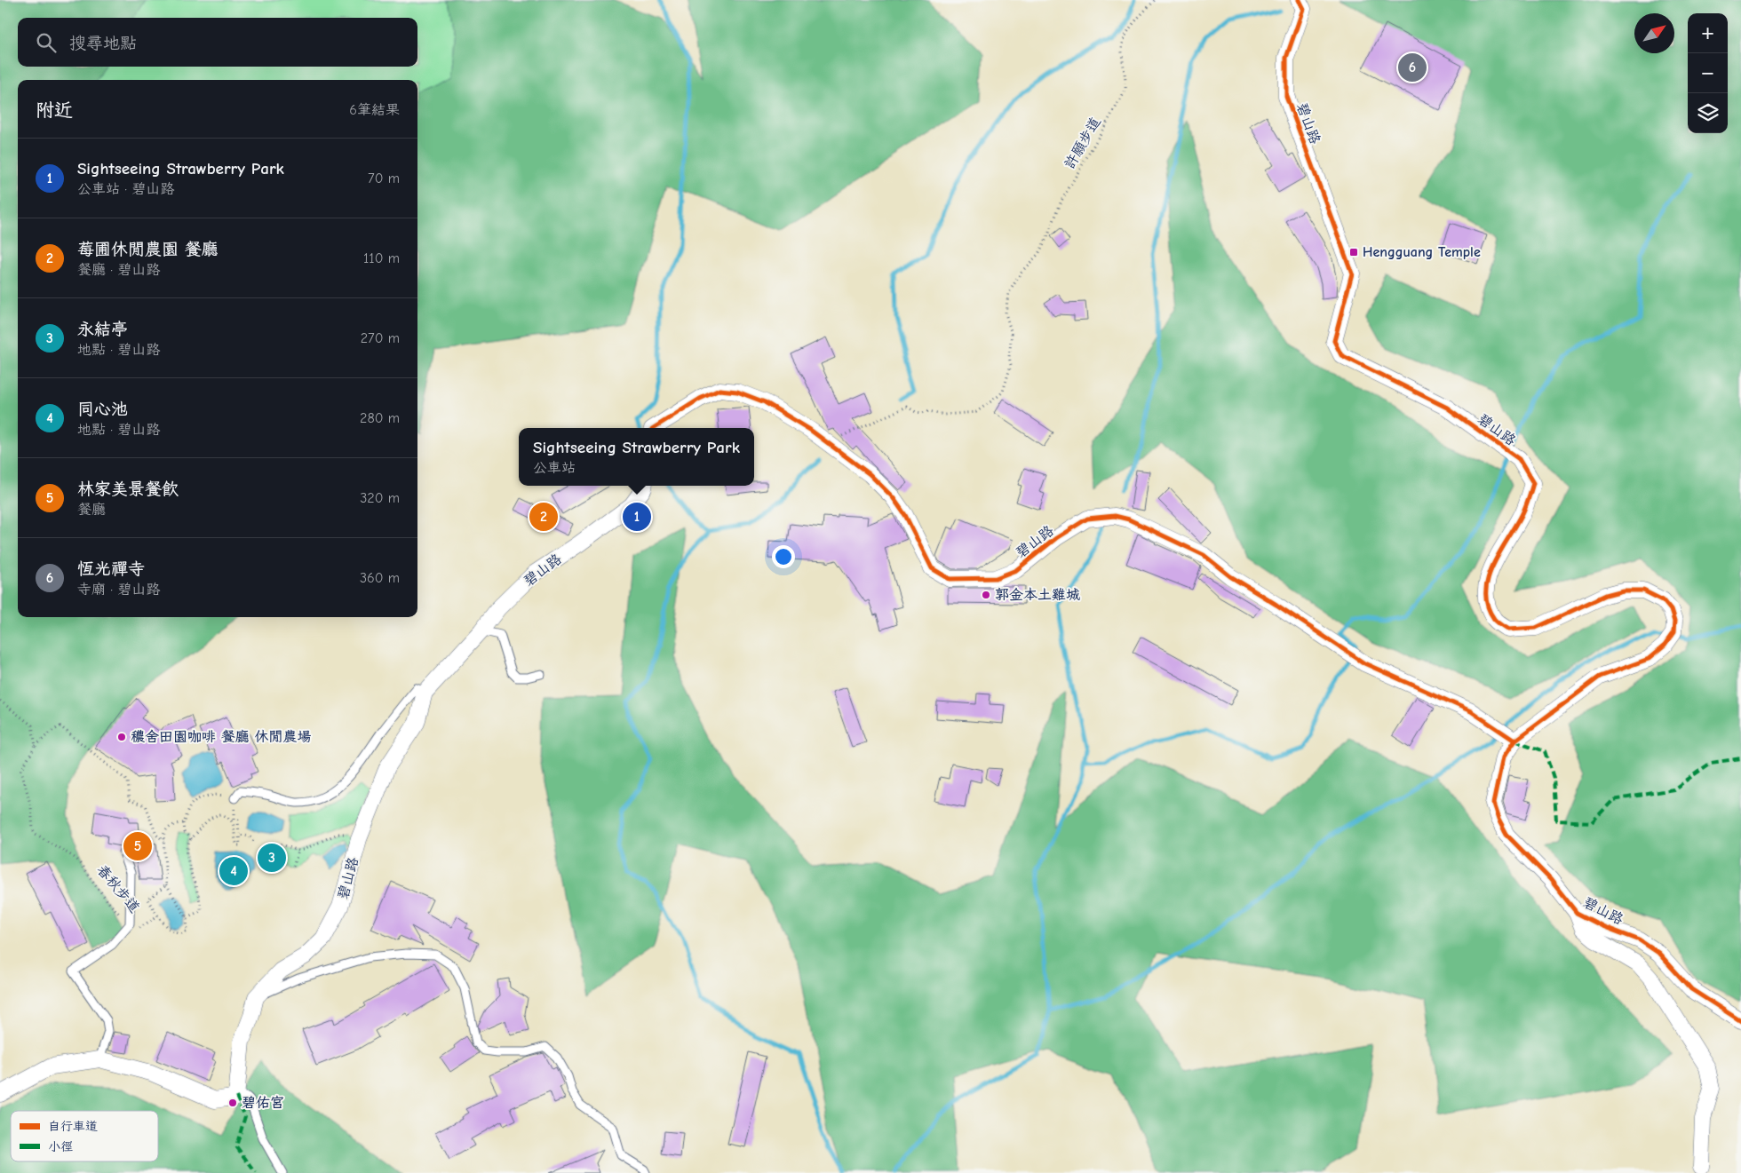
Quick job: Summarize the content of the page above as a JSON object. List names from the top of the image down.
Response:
{
  "streets": {
    "street": ["碧山路"],
    "path": ["許願步道", "春秋步道"]
  },
  "crossings": [
    ["碧山路", "許願步道"]
  ],
  "places": {
    "transit": ["Hengguang Temple"],
    "other": ["郭金本土雞城", "穠舍田園咖啡 餐廳 休閒農場", "碧佑宮"]
  },
  "legend": ["自行車道", "小徑"],
  "north": "top right",
  "page": {
    "map_buttons": ["+", "−"],
    "search": "搜尋地點",
    "pins": [
      "6",
      "1",
      "2",
      "5",
      "3",
      "4"
    ],
    "heading": ["附近", "6筆結果"],
    "list": [
      {
        "mark": "1",
        "name": "Sightseeing Strawberry Park",
        "note": "公車站 · 碧山路",
        "value": "70 m"
      },
      {
        "mark": "2",
        "name": "莓圃休閒農園 餐廳",
        "note": "餐廳 · 碧山路",
        "value": "110 m"
      },
      {
        "mark": "3",
        "name": "永結亭",
        "note": "地點 · 碧山路",
        "value": "270 m"
      },
      {
        "mark": "4",
        "name": "同心池",
        "note": "地點 · 碧山路",
        "value": "280 m"
      },
      {
        "mark": "5",
        "name": "林家美景餐飲",
        "note": "餐廳",
        "value": "320 m"
      },
      {
        "mark": "6",
        "name": "恆光禪寺",
        "note": "寺廟 · 碧山路",
        "value": "360 m"
      }
    ],
    "popup": ["Sightseeing Strawberry Park", "公車站"]
  }
}
